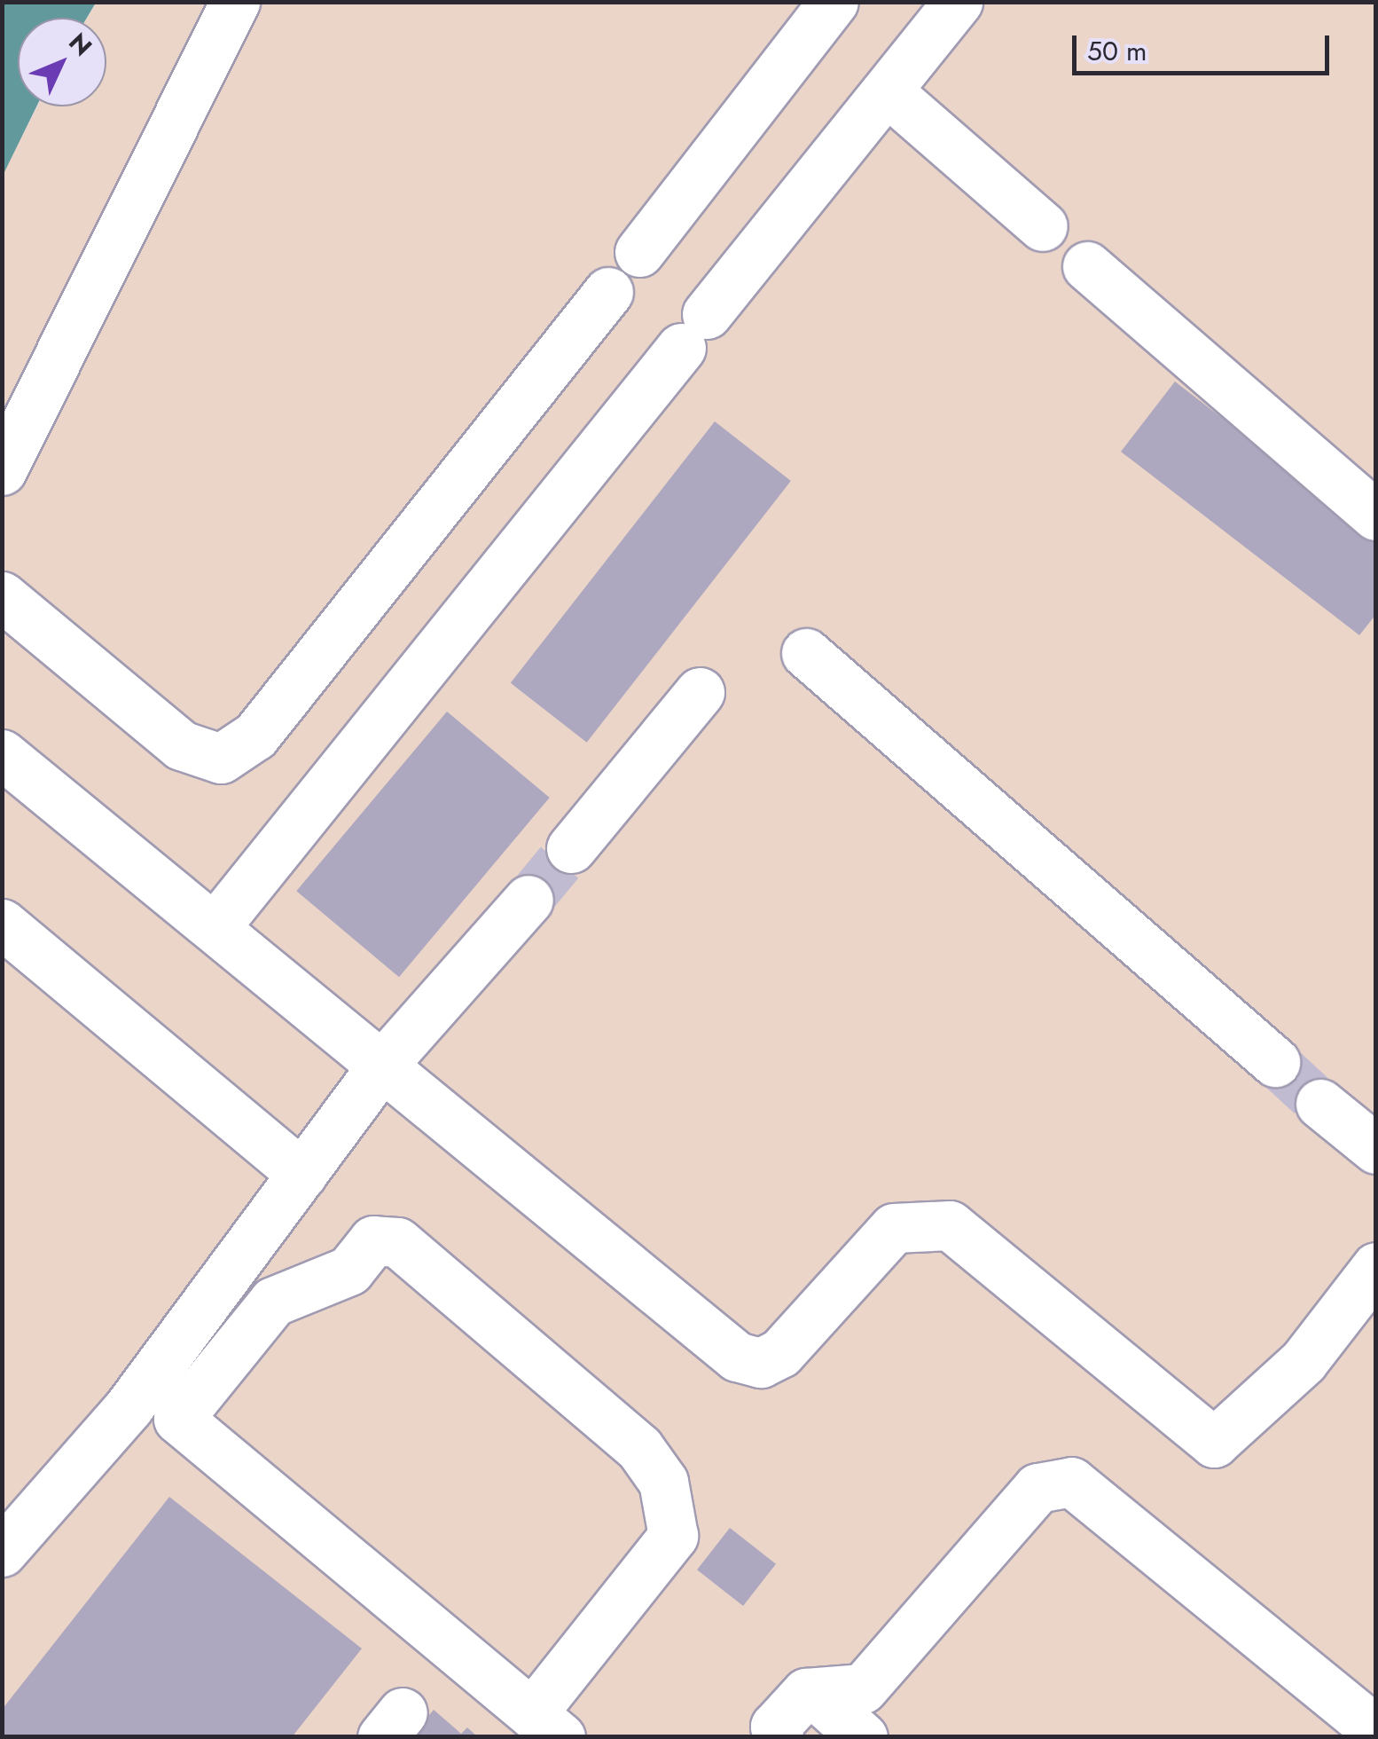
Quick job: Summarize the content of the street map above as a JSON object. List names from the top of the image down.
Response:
{
  "scale_bar": "50 m",
  "north": "top right"
}
